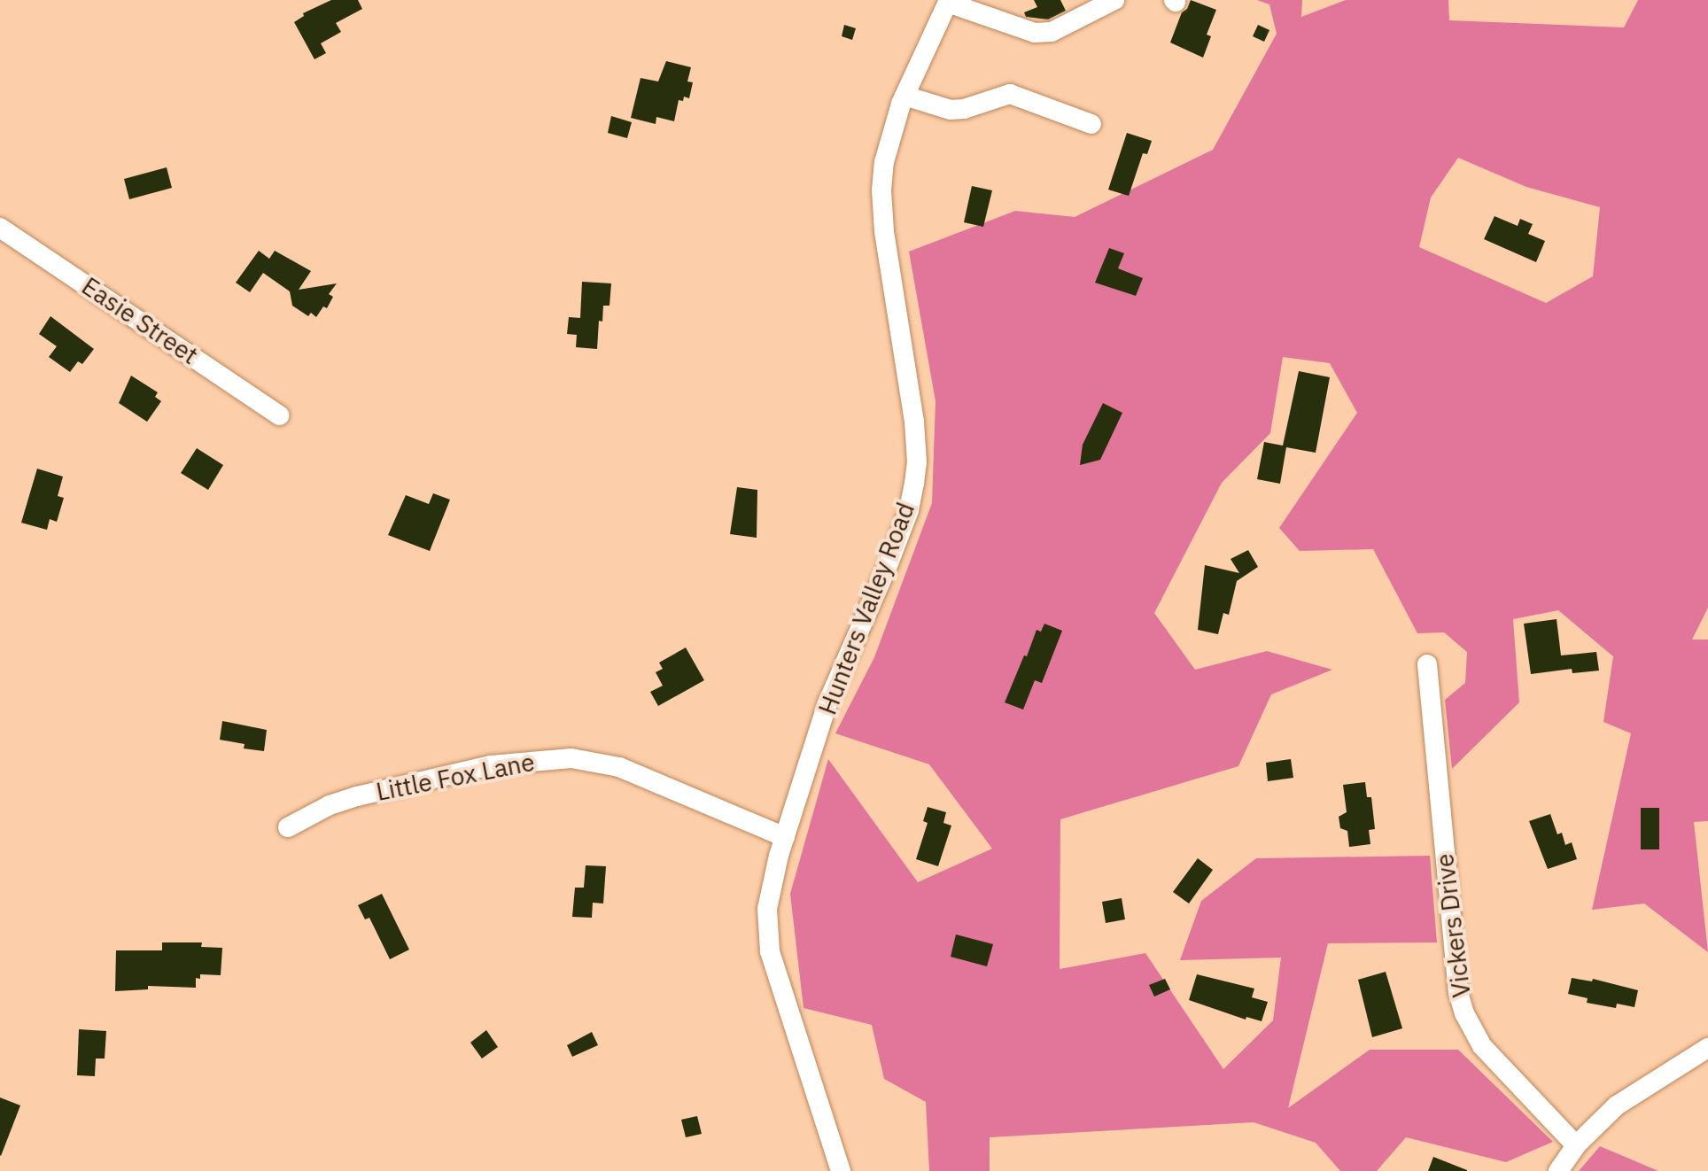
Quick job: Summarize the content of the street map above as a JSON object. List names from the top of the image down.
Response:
{
  "streets": {
    "street": [
      "Easie Street",
      "Hunters Valley Road",
      "Little Fox Lane",
      "Vickers Drive"
    ]
  },
  "crossings": [
    ["Hunters Valley Road", "Little Fox Lane"]
  ]
}
